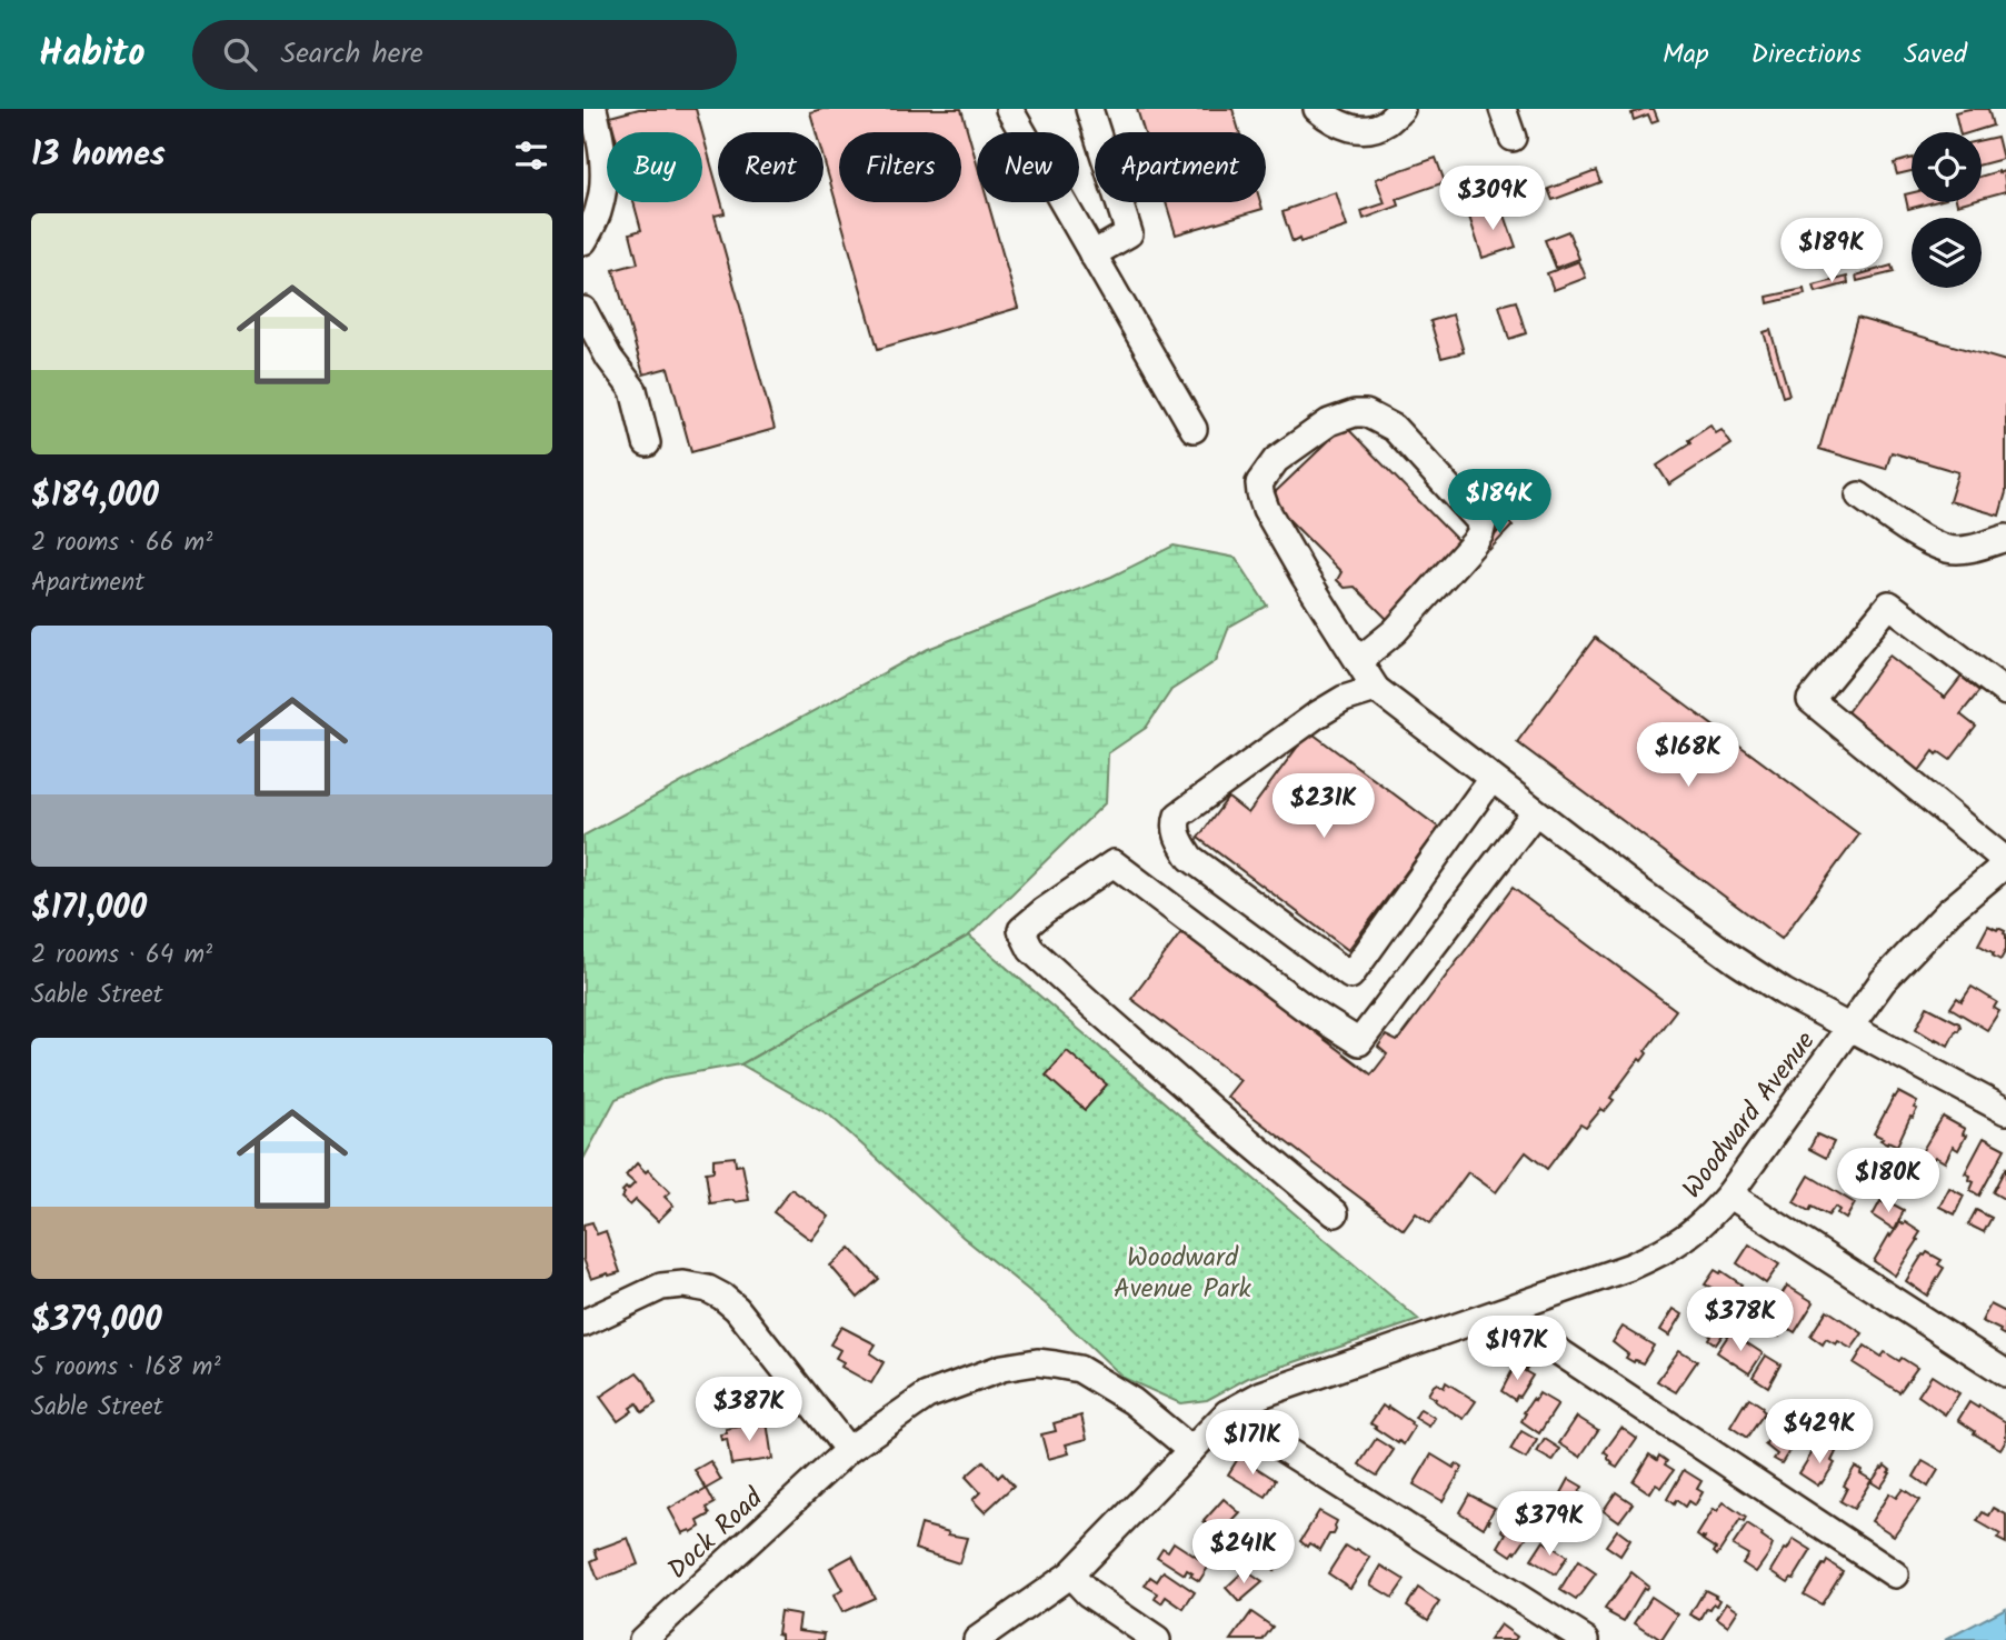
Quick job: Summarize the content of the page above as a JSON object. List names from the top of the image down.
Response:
{
  "streets": {
    "street": ["Woodward Avenue", "Dock Road"]
  },
  "crossings": [
    ["Woodward Avenue", "Dock Road"]
  ],
  "parks": ["Woodward Avenue Park"],
  "page": {
    "header": "Habito",
    "search": "Search here",
    "nav": ["Map", "Directions", "Saved"],
    "heading": "13 homes",
    "chip": [
      "Buy",
      "Rent",
      "Filters",
      "New",
      "Apartment"
    ],
    "price": [
      "$309K",
      "$189K",
      "$184K",
      "$168K",
      "$231K",
      "$180K",
      "$378K",
      "$197K",
      "$387K",
      "$429K",
      "$171K",
      "$379K",
      "$241K"
    ],
    "list": [
      {
        "name": "$184,000",
        "note": "2 rooms · 66 m² · Apartment"
      },
      {
        "name": "$171,000",
        "note": "2 rooms · 64 m² · Sable Street"
      },
      {
        "name": "$379,000",
        "note": "5 rooms · 168 m² · Sable Street"
      }
    ]
  }
}
